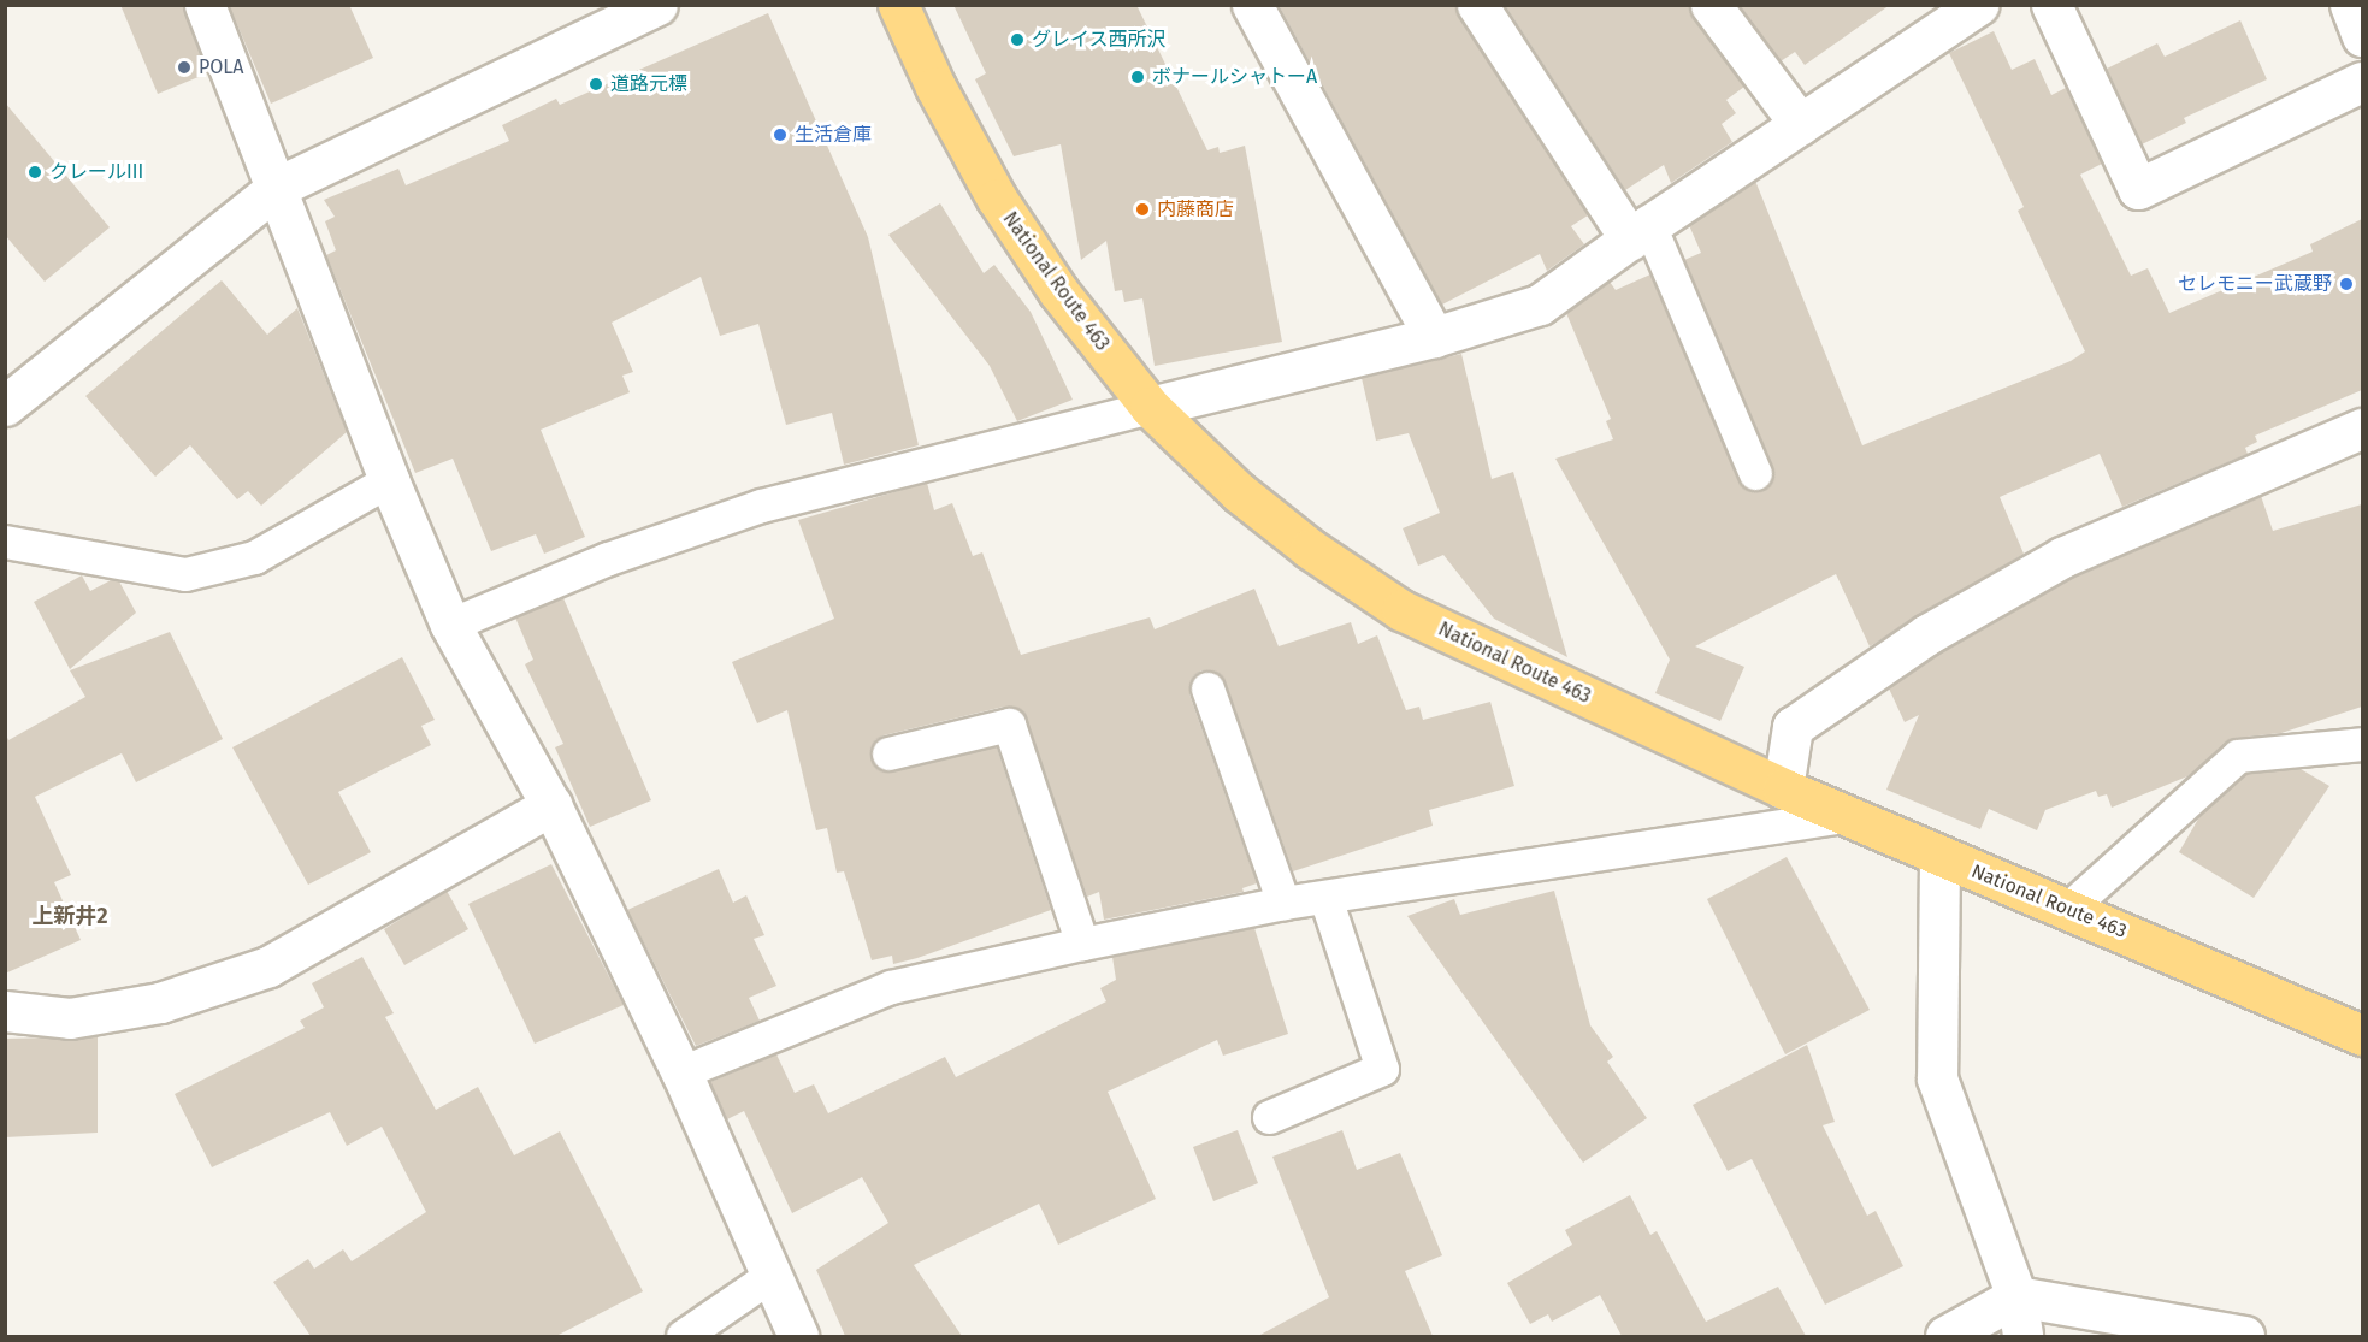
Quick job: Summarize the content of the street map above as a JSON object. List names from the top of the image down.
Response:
{
  "streets": {
    "highway": ["National Route 463"]
  },
  "districts": ["上新井2"],
  "places": [
    "グレイス西所沢",
    "POLA",
    "ボナールシャトーA",
    "道路元標",
    "生活倉庫",
    "クレールIII",
    "内藤商店",
    "セレモニー武蔵野"
  ]
}
